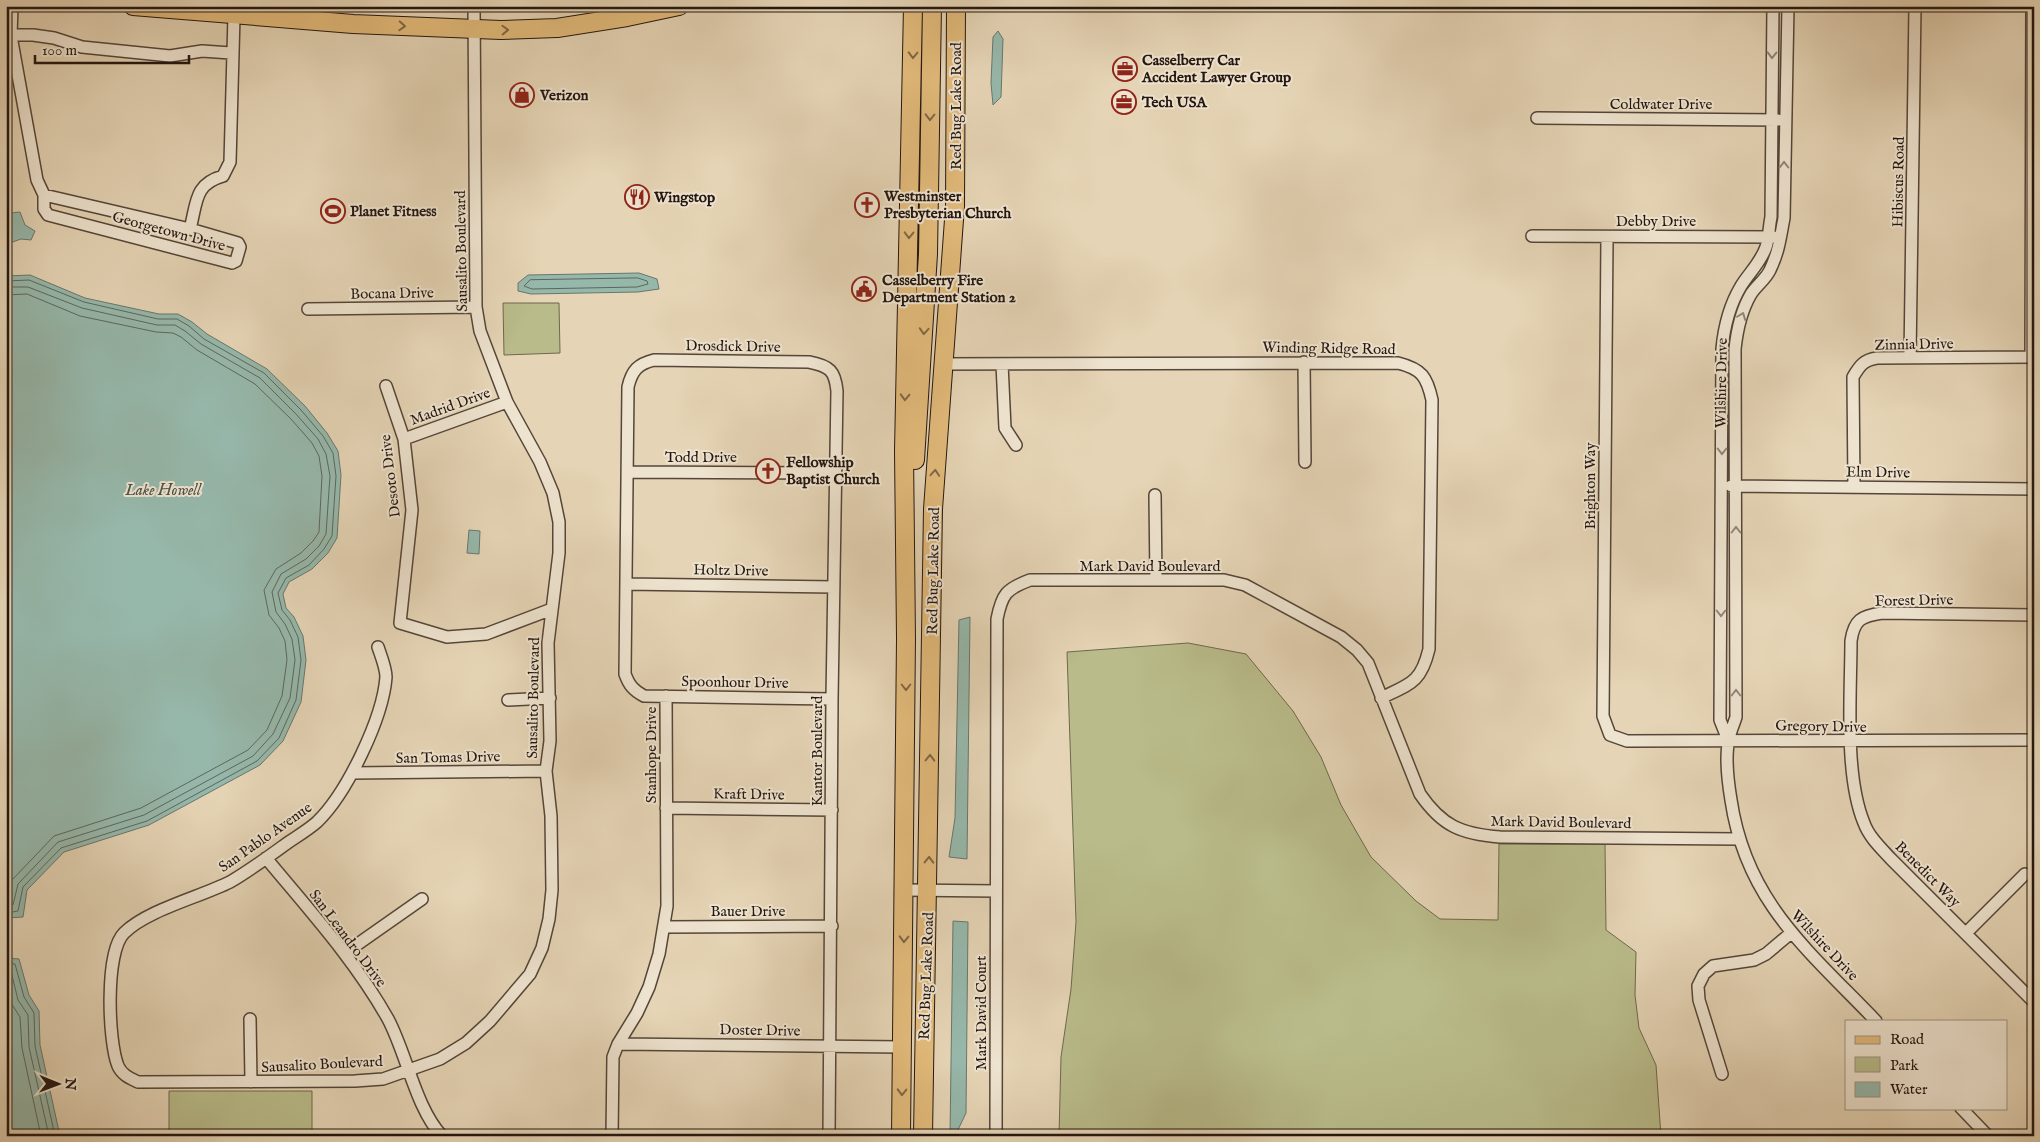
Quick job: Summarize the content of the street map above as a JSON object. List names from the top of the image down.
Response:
{
  "streets": {
    "main road": ["Red Bug Lake Road"],
    "street": [
      "Coldwater Drive",
      "Hibiscus Road",
      "Debby Drive",
      "Georgetown Drive",
      "Sausalito Boulevard",
      "Bocana Drive",
      "Zinnia Drive",
      "Drosdick Drive",
      "Winding Ridge Road",
      "Wilshire Drive",
      "Madrid Drive",
      "Todd Drive",
      "Elm Drive",
      "Desoto Drive",
      "Brighton Way",
      "Mark David Boulevard",
      "Holtz Drive",
      "Forest Drive",
      "Spoonhour Drive",
      "Gregory Drive",
      "Kantor Boulevard",
      "Stanhope Drive",
      "San Tomas Drive",
      "Kraft Drive",
      "San Pablo Avenue",
      "Benedict Way",
      "Bauer Drive",
      "San Leandro Drive",
      "Mark David Court",
      "Doster Drive"
    ]
  },
  "crossings": [
    ["Coldwater Drive", "Wilshire Drive"],
    ["Red Bug Lake Road", "Winding Ridge Road"],
    ["Red Bug Lake Road", "Doster Drive"],
    ["Hibiscus Road", "Zinnia Drive"],
    ["Debby Drive", "Wilshire Drive"],
    ["Debby Drive", "Brighton Way"],
    ["Sausalito Boulevard", "Bocana Drive"],
    ["Sausalito Boulevard", "Madrid Drive"],
    ["Sausalito Boulevard", "Desoto Drive"],
    ["Sausalito Boulevard", "San Tomas Drive"],
    ["Sausalito Boulevard", "San Pablo Avenue"],
    ["Sausalito Boulevard", "San Leandro Drive"],
    ["Zinnia Drive", "Elm Drive"],
    ["Drosdick Drive", "Kantor Boulevard"],
    ["Drosdick Drive", "Stanhope Drive"],
    ["Winding Ridge Road", "Mark David Boulevard"],
    ["Wilshire Drive", "Elm Drive"],
    ["Wilshire Drive", "Mark David Boulevard"],
    ["Wilshire Drive", "Gregory Drive"],
    ["Madrid Drive", "Desoto Drive"],
    ["Todd Drive", "Kantor Boulevard"],
    ["Todd Drive", "Stanhope Drive"],
    ["Brighton Way", "Gregory Drive"],
    ["Mark David Boulevard", "Mark David Court"],
    ["Holtz Drive", "Kantor Boulevard"],
    ["Holtz Drive", "Stanhope Drive"],
    ["Forest Drive", "Gregory Drive"],
    ["Forest Drive", "Benedict Way"],
    ["Spoonhour Drive", "Kantor Boulevard"],
    ["Spoonhour Drive", "Stanhope Drive"],
    ["Gregory Drive", "Benedict Way"],
    ["Kantor Boulevard", "Kraft Drive"],
    ["Kantor Boulevard", "Bauer Drive"],
    ["Kantor Boulevard", "Doster Drive"],
    ["Stanhope Drive", "Kraft Drive"],
    ["Stanhope Drive", "Bauer Drive"],
    ["Stanhope Drive", "Doster Drive"],
    ["San Tomas Drive", "San Pablo Avenue"],
    ["San Pablo Avenue", "San Leandro Drive"]
  ],
  "water": ["Lake Howell"],
  "places": {
    "office": ["Casselberry Car Accident Lawyer Group", "Tech USA"],
    "shop": ["Verizon"],
    "restaurant": ["Wingstop"],
    "church": ["Westminster Presbyterian Church", "Fellowship Baptist Church"],
    "sports": ["Planet Fitness"],
    "public building": ["Casselberry Fire Department Station 2"]
  },
  "legend": ["Road", "Park", "Water"],
  "scale_bar": "100 m",
  "north": "right"
}
